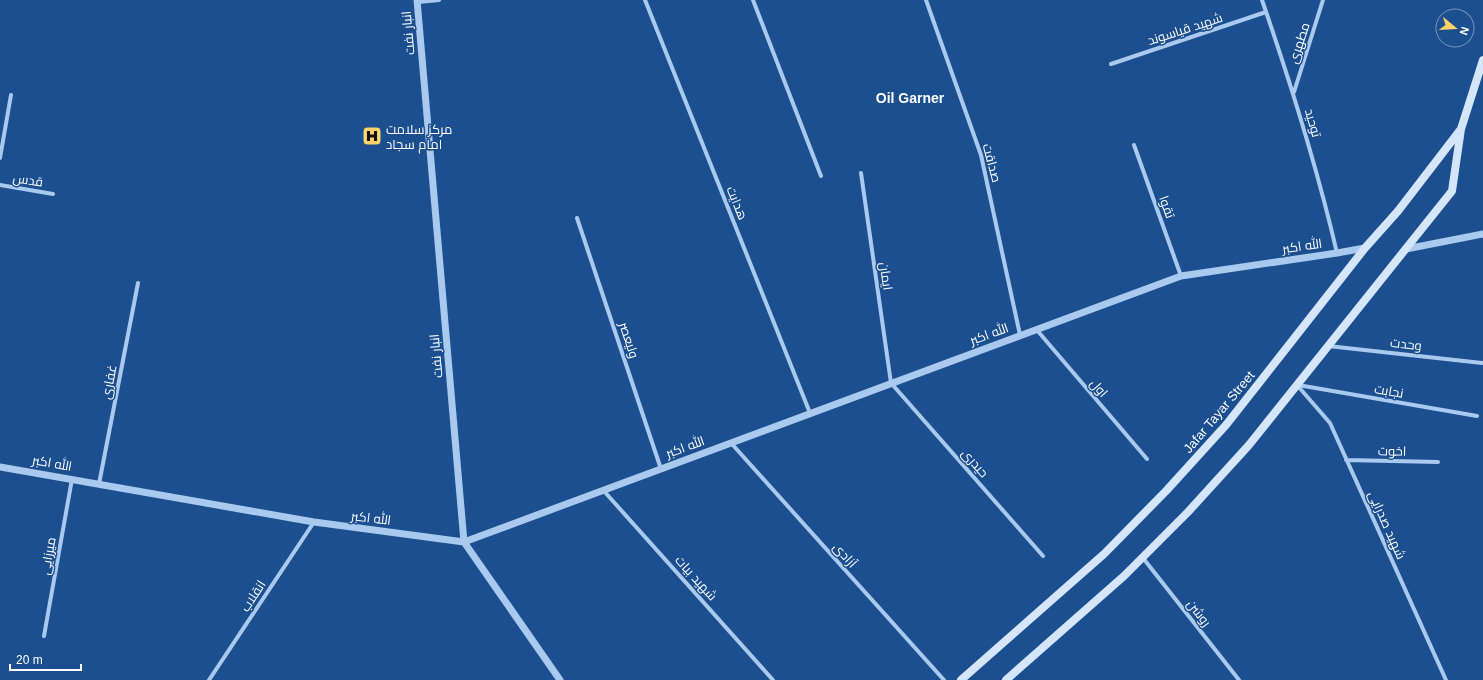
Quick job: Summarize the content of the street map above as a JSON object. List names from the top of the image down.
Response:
{
  "streets": {
    "main road": ["Jafar Tayar Street"],
    "street": [
      "شهید قیاسوند",
      "انبار نفت",
      "مطهری",
      "توحید",
      "صداقت",
      "قدس",
      "هدایت",
      "تقوا",
      "الله اکبر",
      "ایمان",
      "ولیعصر",
      "وحدت",
      "غفاری",
      "اول",
      "نجابت",
      "اخوت",
      "حیدری",
      "شهید صدرایی",
      "آزادی",
      "میرزایی",
      "شهید بیات",
      "انقلاب",
      "روشن"
    ]
  },
  "crossings": [
    ["شهید قیاسوند", "توحید"],
    ["انبار نفت", "الله اکبر"],
    ["مطهری", "توحید"],
    ["توحید", "الله اکبر"],
    ["صداقت", "الله اکبر"],
    ["هدایت", "الله اکبر"],
    ["تقوا", "الله اکبر"],
    ["الله اکبر", "ایمان"],
    ["الله اکبر", "ولیعصر"],
    ["الله اکبر", "غفاری"],
    ["الله اکبر", "اول"],
    ["الله اکبر", "Jafar Tayar Street"],
    ["الله اکبر", "حیدری"],
    ["الله اکبر", "آزادی"],
    ["الله اکبر", "میرزایی"],
    ["الله اکبر", "شهید بیات"],
    ["الله اکبر", "انقلاب"],
    ["ایمان", "حیدری"],
    ["وحدت", "Jafar Tayar Street"],
    ["نجابت", "Jafar Tayar Street"],
    ["نجابت", "شهید صدرایی"],
    ["Jafar Tayar Street", "شهید صدرایی"],
    ["Jafar Tayar Street", "روشن"],
    ["اخوت", "شهید صدرایی"]
  ],
  "districts": ["Oil Garner"],
  "places": {
    "hospital": ["مرکز سلامت امام سجاد"]
  },
  "scale_bar": "20 m",
  "north": "right"
}
